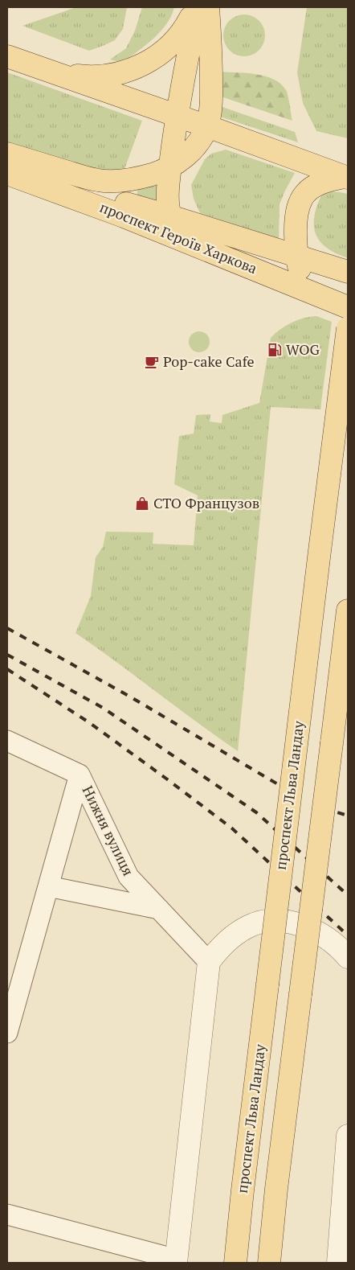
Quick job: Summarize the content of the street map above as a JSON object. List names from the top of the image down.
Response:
{
  "streets": {
    "main road": ["проспект Героїв Харкова", "проспект Льва Ландау"],
    "street": ["Нижня вулиця"]
  },
  "places": {
    "fuel station": ["WOG"],
    "cafe": ["Pop-cake Cafe"],
    "shop": ["СТО Французов"]
  }
}
